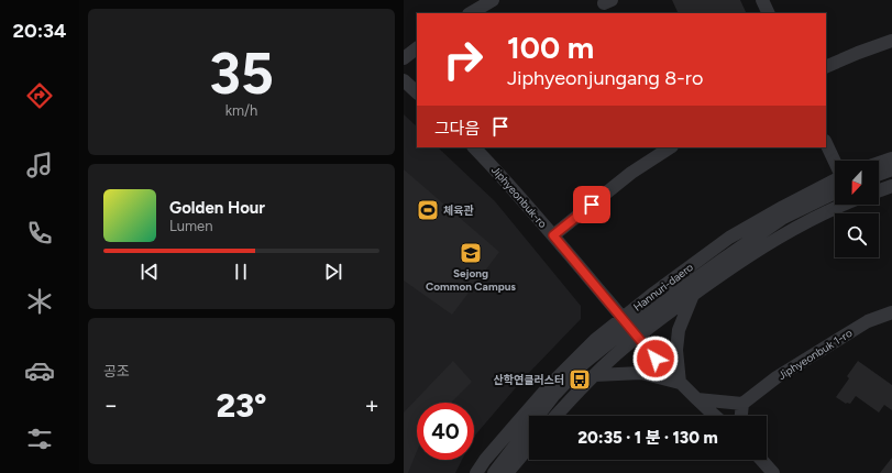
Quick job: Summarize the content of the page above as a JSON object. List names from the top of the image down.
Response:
{
  "streets": {
    "street": ["Jiphyeonbuk-ro", "Hannuri-daero", "Jiphyeonbuk 1-ro"]
  },
  "crossings": [
    ["Jiphyeonbuk-ro", "Hannuri-daero"]
  ],
  "places": {
    "sports": ["체육관"],
    "school or university": ["Sejong Common Campus"],
    "bus stop": ["산학연클러스터"]
  },
  "north": "bottom",
  "page": {
    "tabs": "20:34",
    "tile": [
      ["35", "km/h"],
      "공조"
    ],
    "turn": ["100 m", "Jiphyeonjungang 8-ro"],
    "then": "그다음",
    "song": ["Golden Hour", "Lumen"],
    "heat": ["−", "23°", "+"],
    "limit": "40",
    "trip": "20:35 · 1 분 · 130 m"
  }
}
